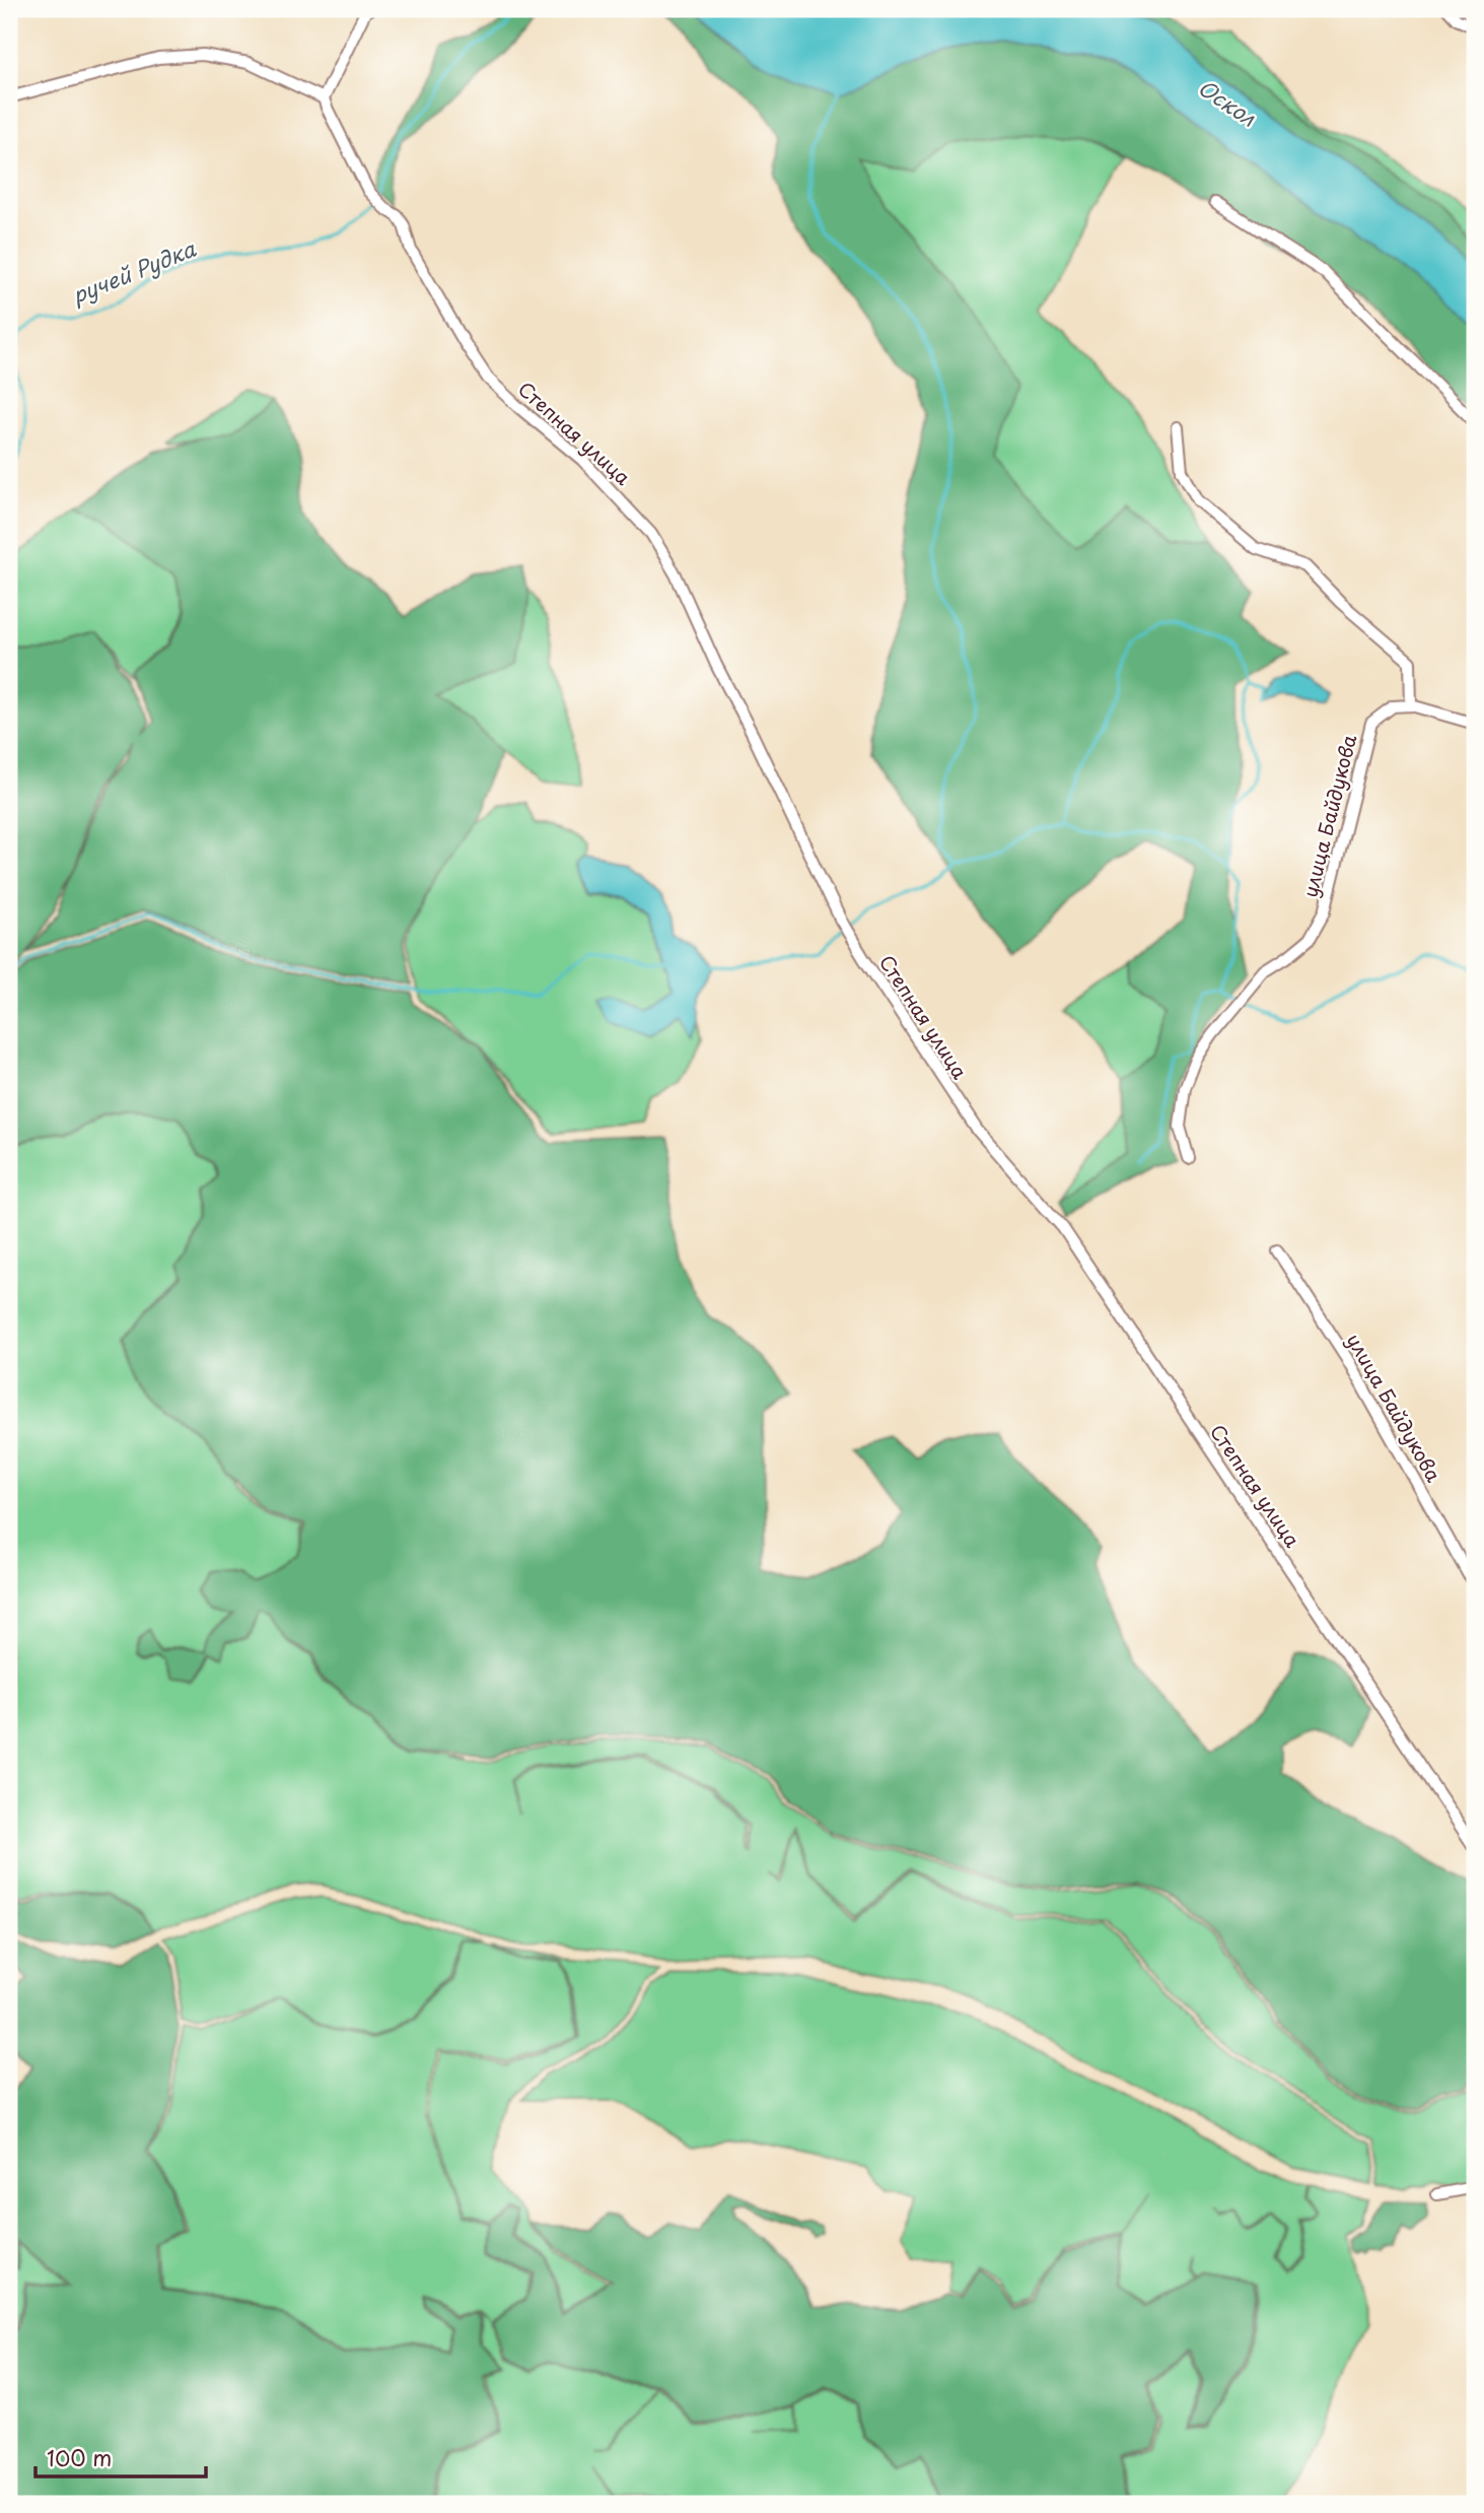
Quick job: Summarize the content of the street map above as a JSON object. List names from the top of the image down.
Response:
{
  "streets": {
    "street": ["Степная улица", "улица Байдукова"]
  },
  "water": ["Оскол", "ручей Рудка"],
  "scale_bar": "100 m"
}
